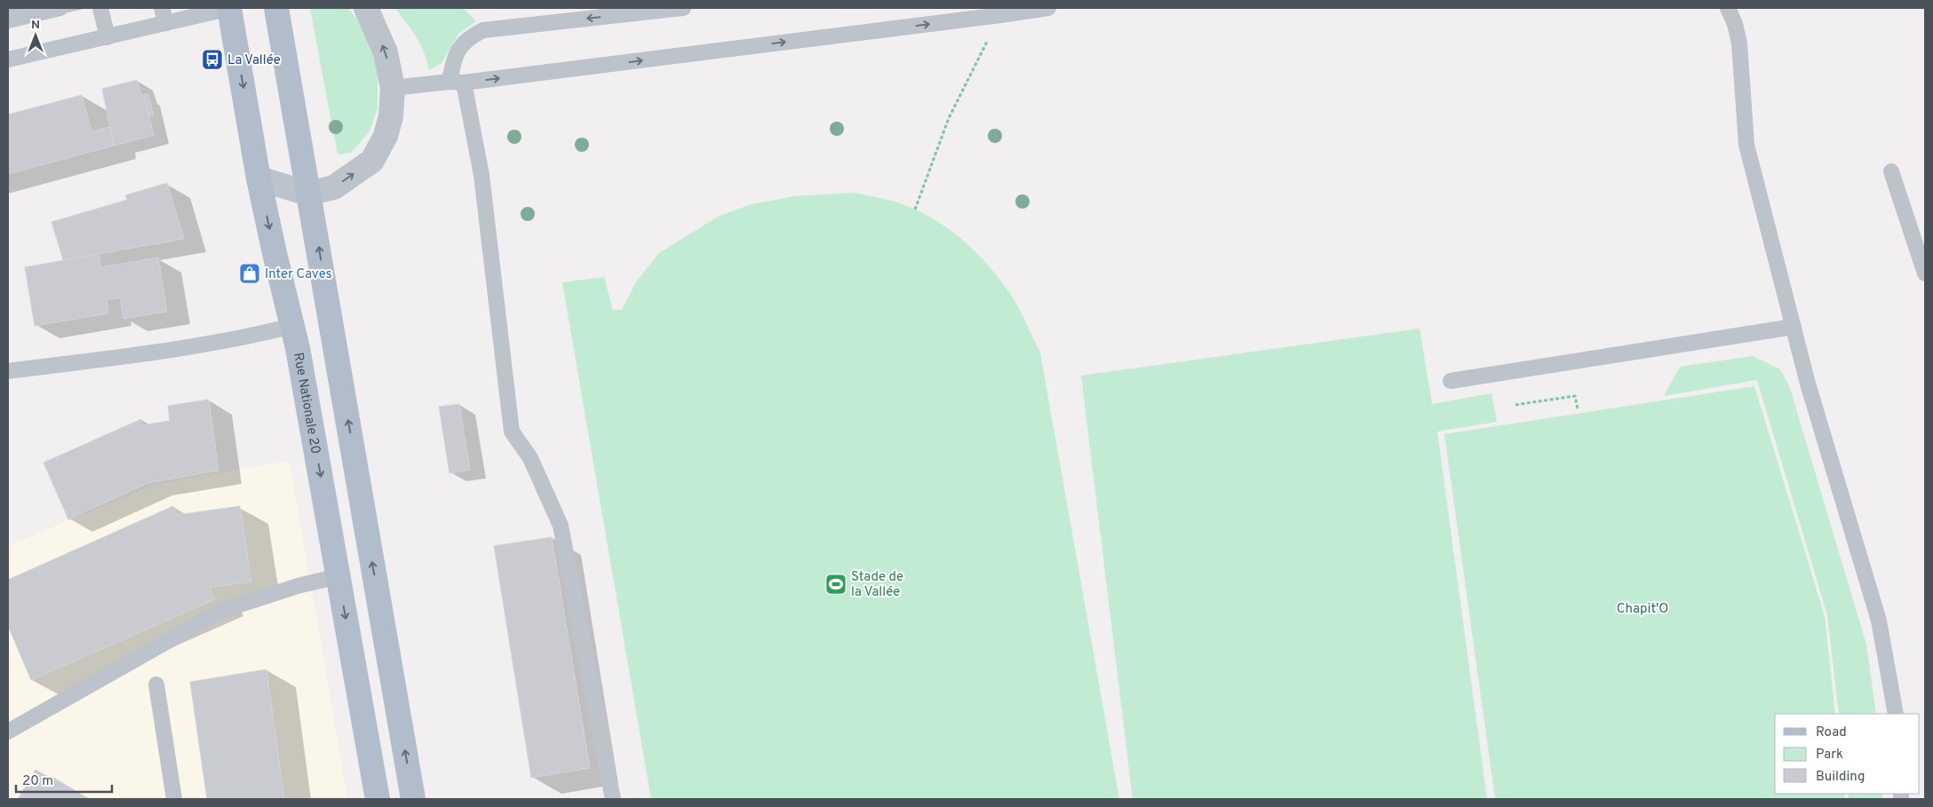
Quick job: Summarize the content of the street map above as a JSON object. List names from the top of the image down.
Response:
{
  "streets": {
    "main road": ["Rue Nationale 20"]
  },
  "parks": ["Chapit'O"],
  "places": {
    "bus stop": ["La Vallée"],
    "shop": ["Inter Caves"],
    "sports": ["Stade de la Vallée"]
  },
  "legend": ["Road", "Park", "Building"],
  "scale_bar": "20 m",
  "north": "top"
}
